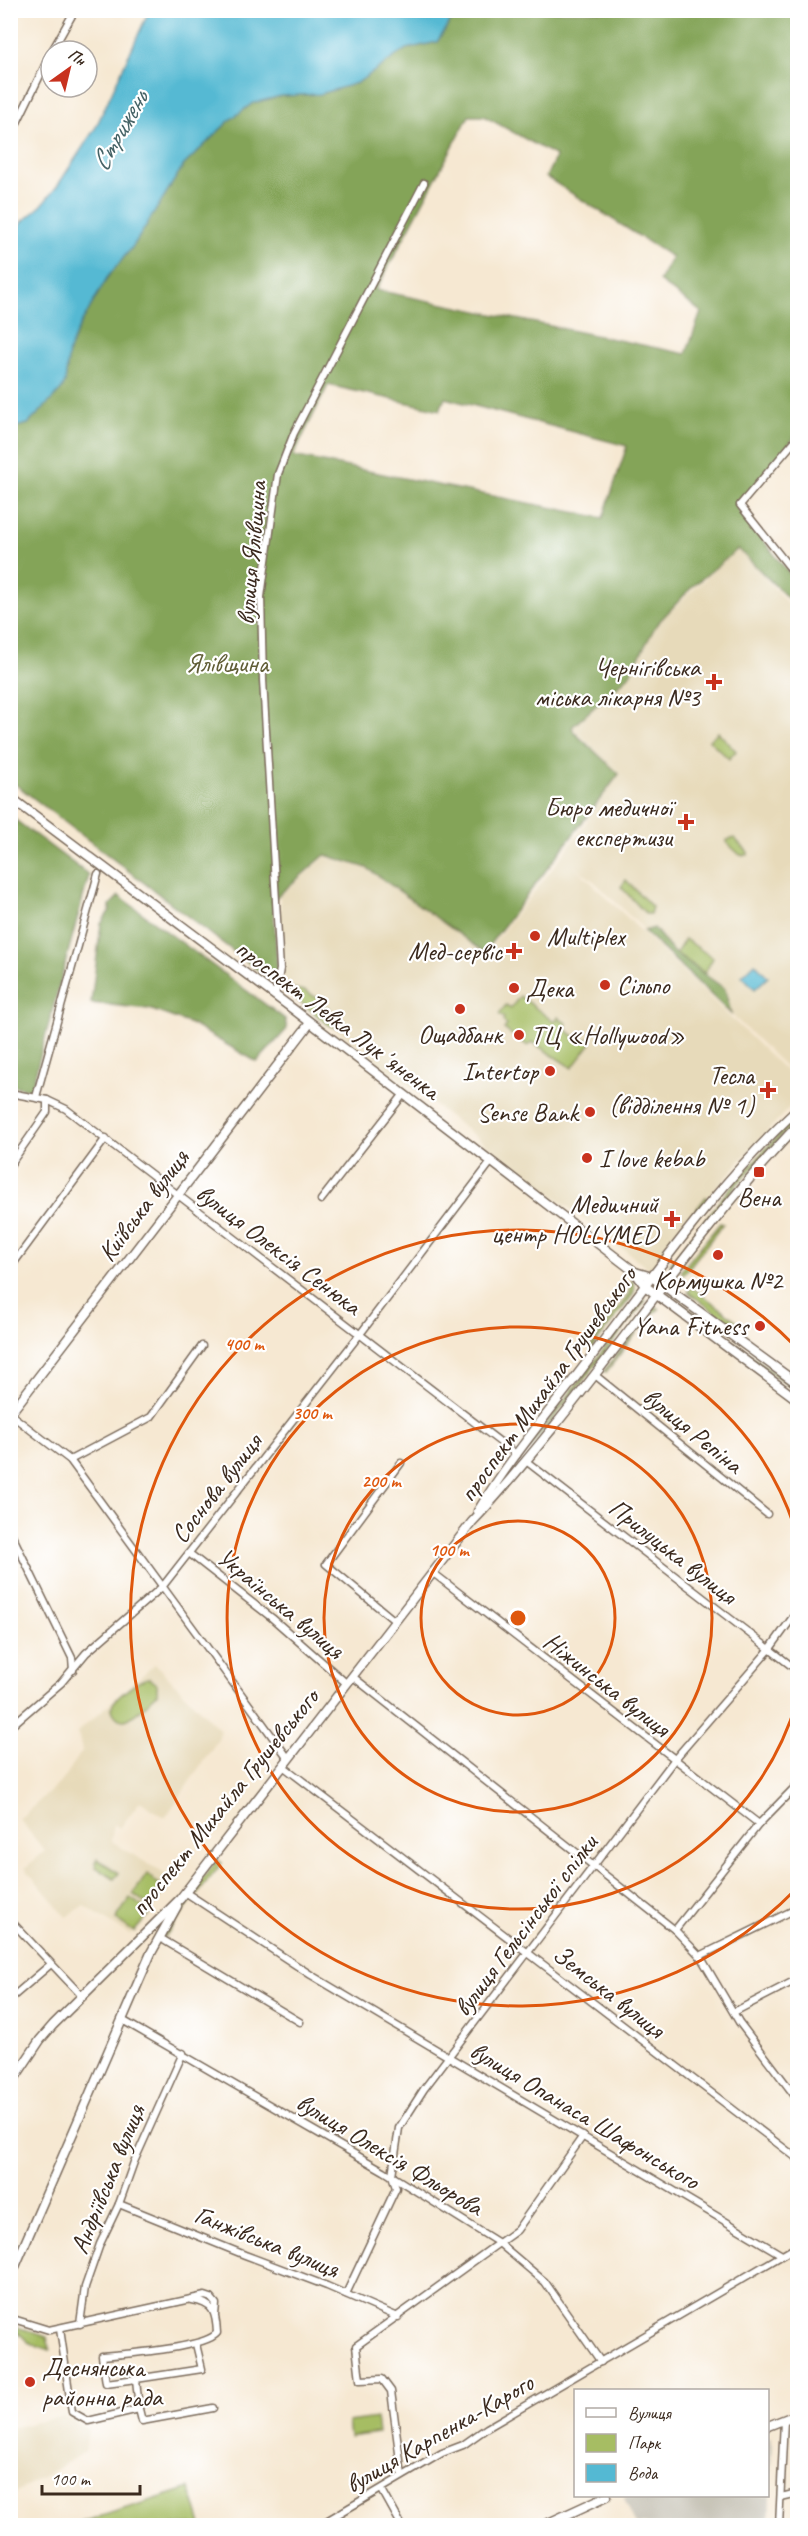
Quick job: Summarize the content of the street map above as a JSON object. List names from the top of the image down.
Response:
{
  "streets": {
    "main road": ["проспект Левка Лукʼяненка", "Київська вулиця", "проспект Михайла Грушевського"],
    "street": [
      "вулиця Ялівщина",
      "вулиця Олексія Сенюка",
      "вулиця Рєпіна",
      "Соснова вулиця",
      "Прилуцька вулиця",
      "Українська вулиця",
      "Ніжинська вулиця",
      "вулиця Гельсінської спілки",
      "Земська вулиця",
      "вулиця Опанаса Шафонського",
      "вулиця Олексія Фльорова",
      "Андріївська вулиця",
      "Ганжівська вулиця",
      "вулиця Карпенка-Карого"
    ]
  },
  "crossings": [
    ["вулиця Ялівщина", "проспект Левка Лукʼяненка"],
    ["проспект Левка Лукʼяненка", "Київська вулиця"],
    ["проспект Левка Лукʼяненка", "проспект Михайла Грушевського"],
    ["проспект Левка Лукʼяненка", "Соснова вулиця"],
    ["Київська вулиця", "вулиця Олексія Сенюка"],
    ["Київська вулиця", "Земська вулиця"],
    ["вулиця Олексія Сенюка", "проспект Михайла Грушевського"],
    ["вулиця Олексія Сенюка", "Соснова вулиця"],
    ["проспект Михайла Грушевського", "вулиця Рєпіна"],
    ["проспект Михайла Грушевського", "Прилуцька вулиця"],
    ["проспект Михайла Грушевського", "Українська вулиця"],
    ["проспект Михайла Грушевського", "Ніжинська вулиця"],
    ["проспект Михайла Грушевського", "Земська вулиця"],
    ["проспект Михайла Грушевського", "вулиця Опанаса Шафонського"],
    ["Соснова вулиця", "Українська вулиця"],
    ["Соснова вулиця", "Земська вулиця"],
    ["Прилуцька вулиця", "вулиця Гельсінської спілки"],
    ["Ніжинська вулиця", "вулиця Гельсінської спілки"],
    ["вулиця Гельсінської спілки", "Земська вулиця"],
    ["вулиця Гельсінської спілки", "вулиця Опанаса Шафонського"],
    ["вулиця Гельсінської спілки", "вулиця Олексія Фльорова"],
    ["вулиця Гельсінської спілки", "Ганжівська вулиця"],
    ["вулиця Опанаса Шафонського", "вулиця Карпенка-Карого"],
    ["вулиця Олексія Фльорова", "Андріївська вулиця"],
    ["вулиця Олексія Фльорова", "вулиця Карпенка-Карого"],
    ["Андріївська вулиця", "Ганжівська вулиця"]
  ],
  "water": ["Стрижень"],
  "parks": ["Ялівщина"],
  "places": {
    "health": [
      "Чернігівська міська лікарня №3",
      "Бюро медичної експертизи",
      "Мед-сервіс",
      "Тесла (відділення № 1)",
      "Медичний центр HOLLYMED"
    ],
    "other": [
      "Multiplex",
      "Сільпо",
      "Дека",
      "Ощадбанк",
      "ТЦ «Hollywood»",
      "Intertop",
      "Sense Bank",
      "I love kebab",
      "Кормушка №2",
      "Yana Fitness",
      "Деснянська районна рада"
    ],
    "transit": ["Вена"]
  },
  "legend": ["Вулиця", "Парк", "Вода"],
  "scale_bar": "100 m",
  "north": "top right",
  "rings": [
    "400 m",
    "300 m",
    "200 m",
    "100 m"
  ]
}
